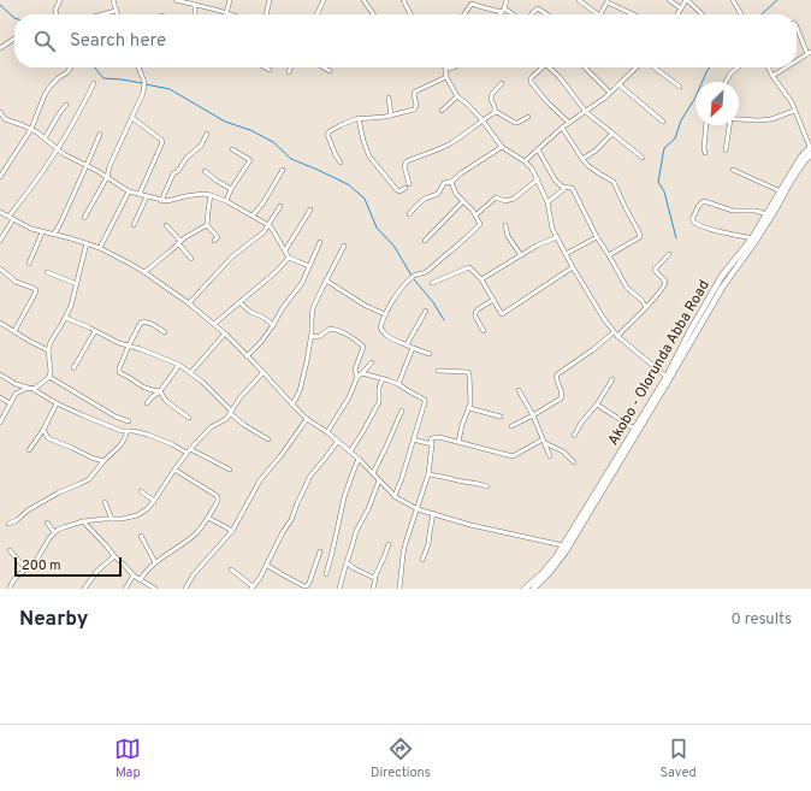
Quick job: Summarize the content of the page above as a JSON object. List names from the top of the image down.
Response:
{
  "streets": {
    "main road": ["Akobo - Olorunda Abba Road"]
  },
  "scale_bar": "200 m",
  "north": "bottom left",
  "page": {
    "search": "Search here",
    "scale": "200 m",
    "heading": ["Nearby", "0 results"],
    "nav": ["Map", "Directions", "Saved"]
  }
}
